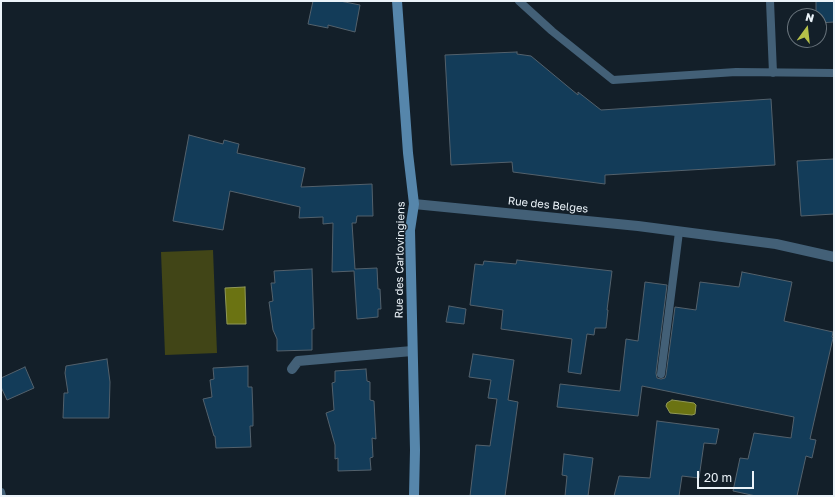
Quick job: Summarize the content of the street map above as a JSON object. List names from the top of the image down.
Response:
{
  "streets": {
    "street": ["Rue des Belges", "Rue des Carlovingiens"]
  },
  "crossings": [
    ["Rue des Belges", "Rue des Carlovingiens"]
  ],
  "scale_bar": "20 m",
  "north": "top"
}
